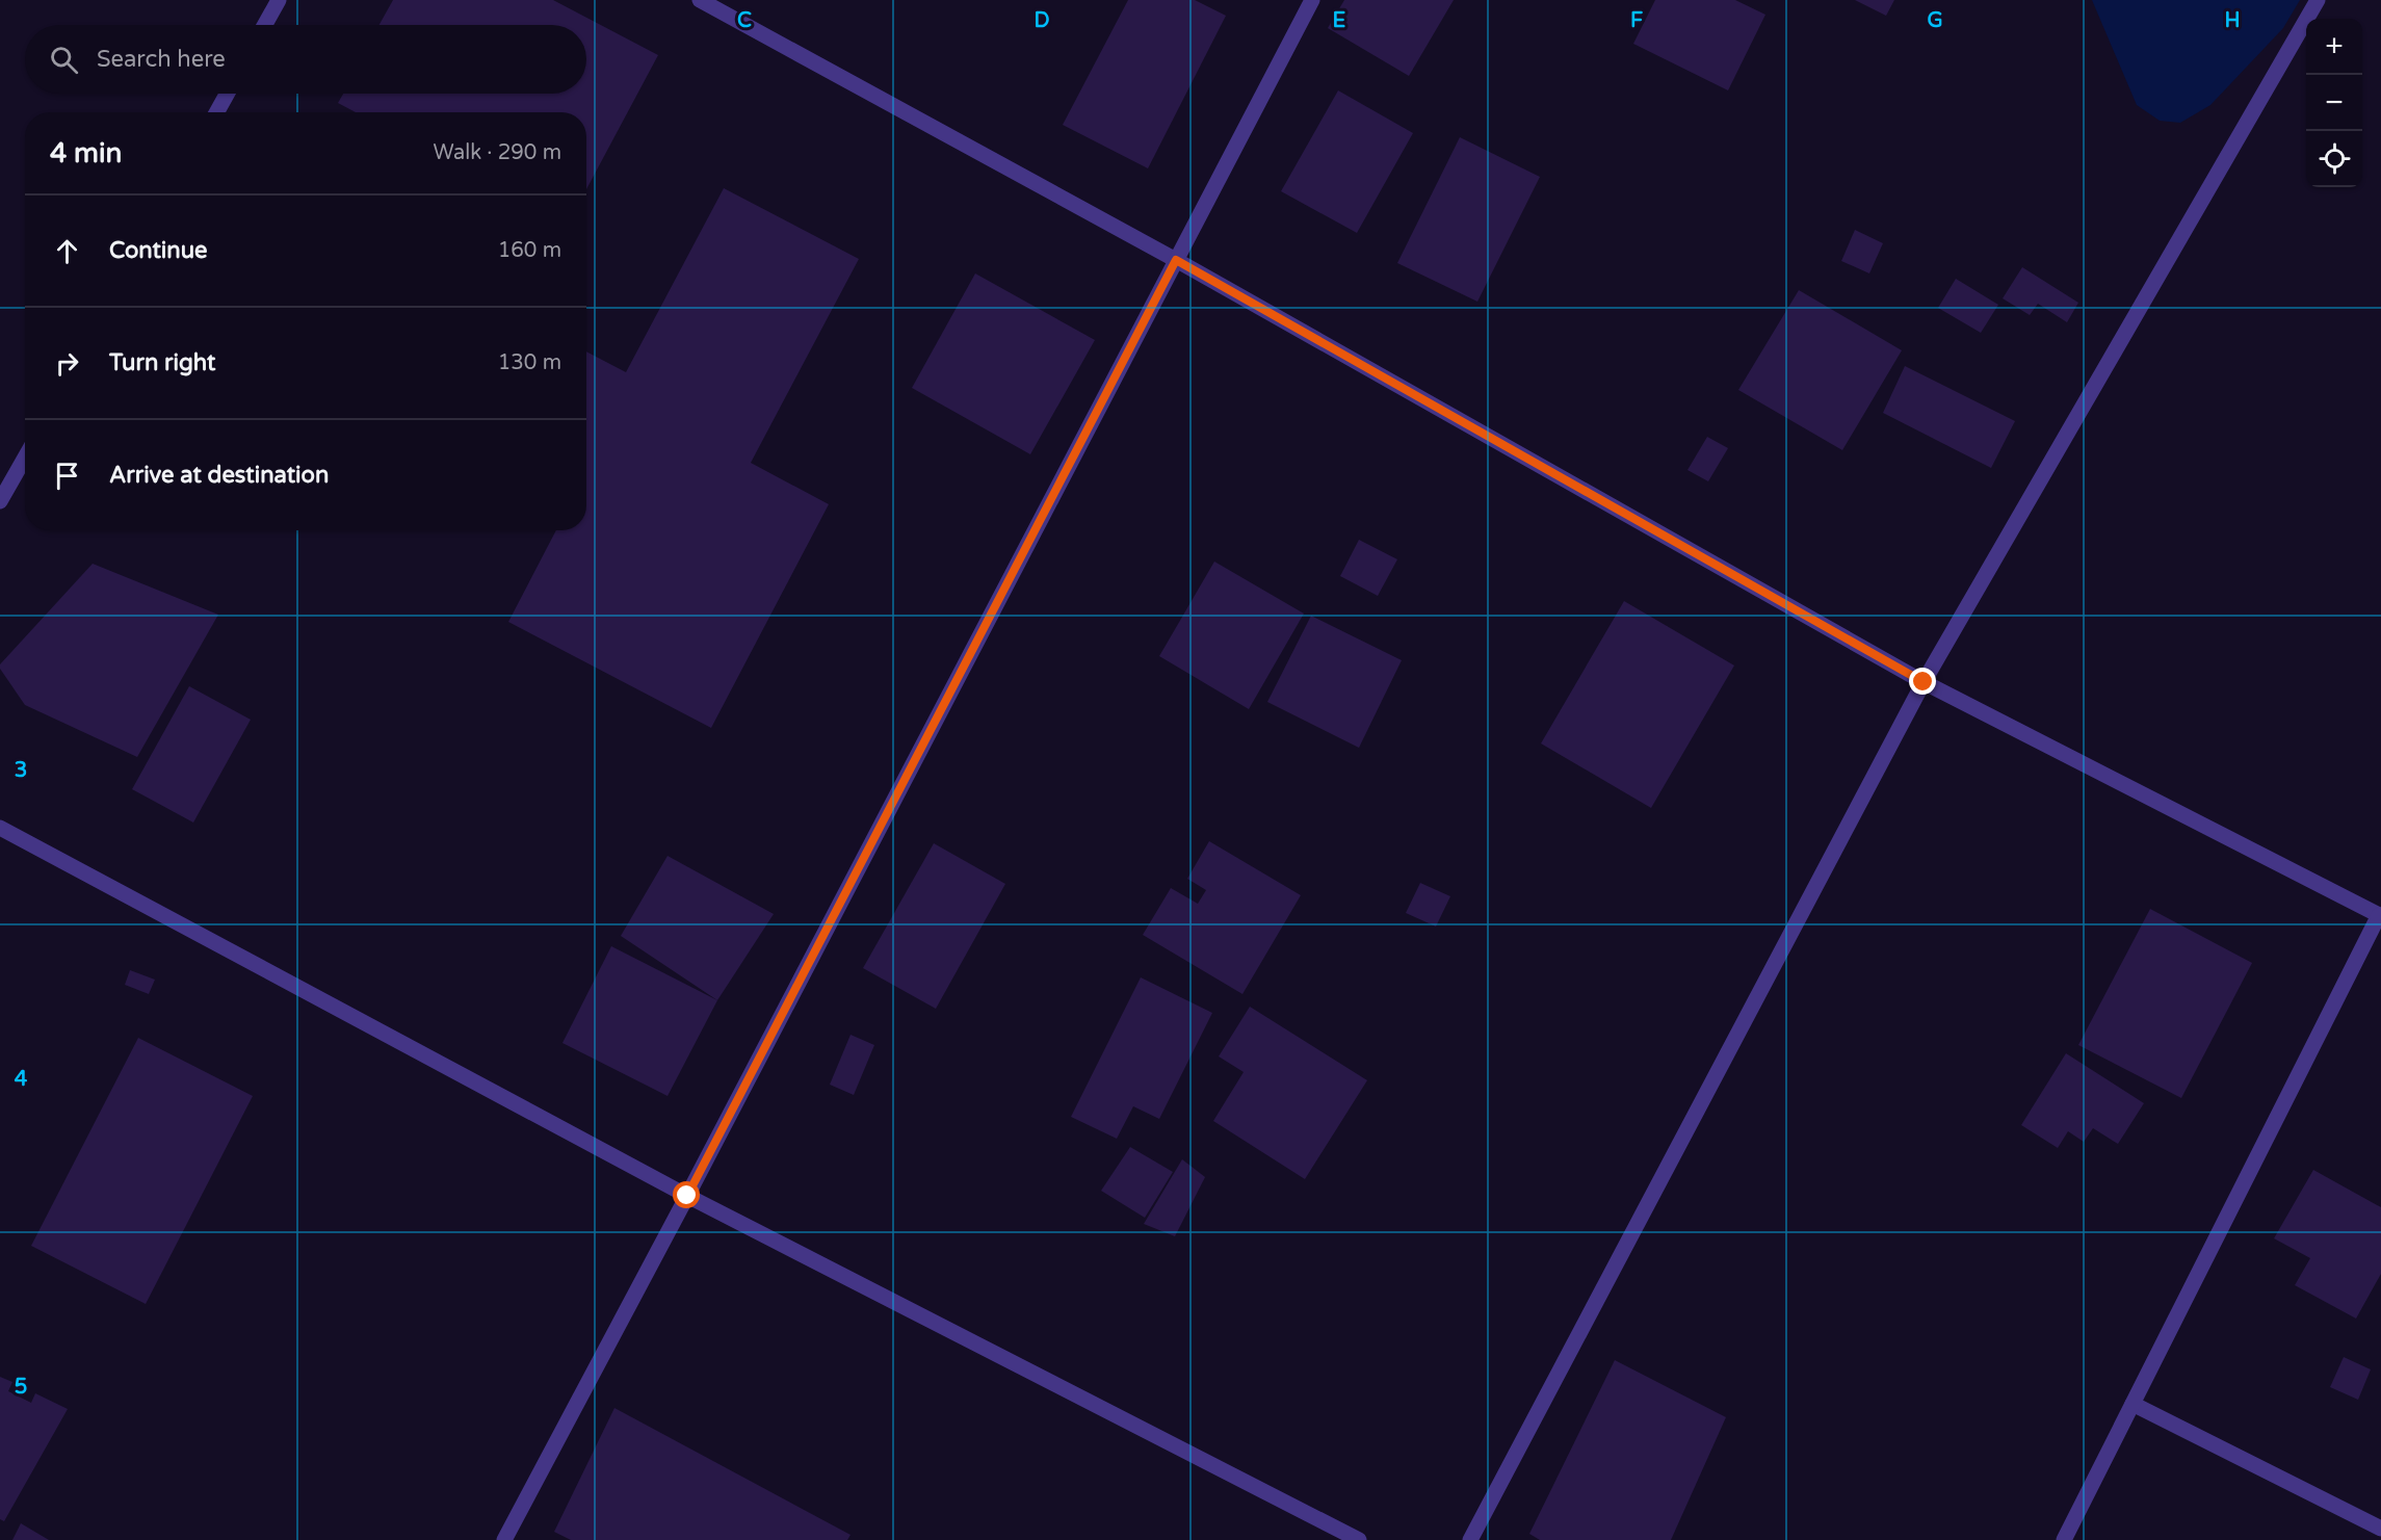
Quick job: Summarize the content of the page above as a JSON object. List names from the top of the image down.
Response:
{
  "page": {
    "map_buttons": ["+", "−"],
    "search": "Search here",
    "heading": ["4 min", "Walk · 290 m"],
    "list": [
      ["Continue", "160 m"],
      ["Turn right", "130 m"],
      "Arrive at destination"
    ]
  },
  "grid": {
    "columns": [
      "C",
      "D",
      "E",
      "F",
      "G",
      "H"
    ],
    "rows": ["3", "4", "5"]
  }
}
